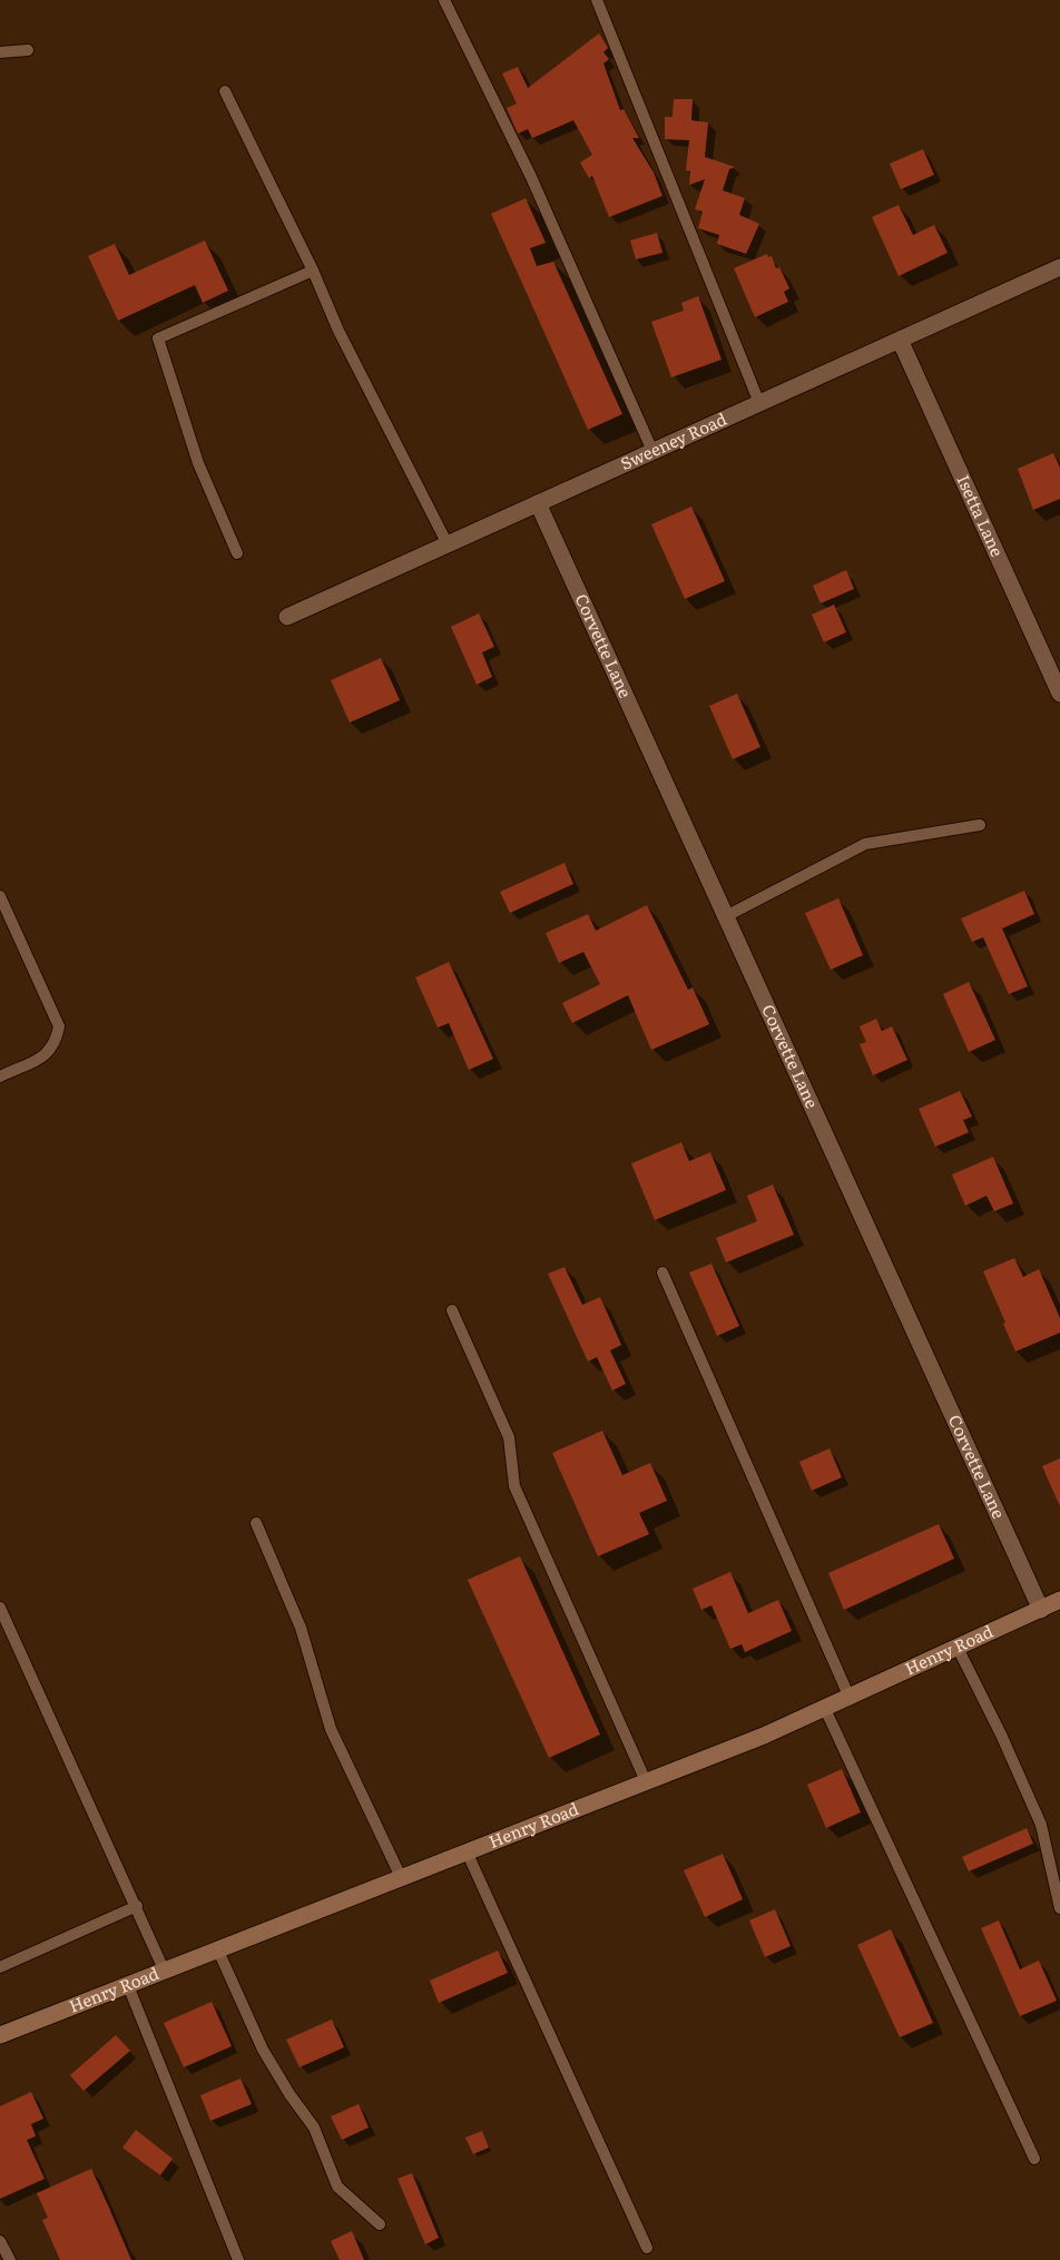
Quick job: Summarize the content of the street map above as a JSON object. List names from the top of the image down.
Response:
{
  "streets": {
    "street": [
      "Sweeney Road",
      "Isetta Lane",
      "Corvette Lane",
      "Henry Road"
    ]
  },
  "crossings": [
    ["Sweeney Road", "Isetta Lane"],
    ["Sweeney Road", "Corvette Lane"],
    ["Corvette Lane", "Henry Road"]
  ]
}
